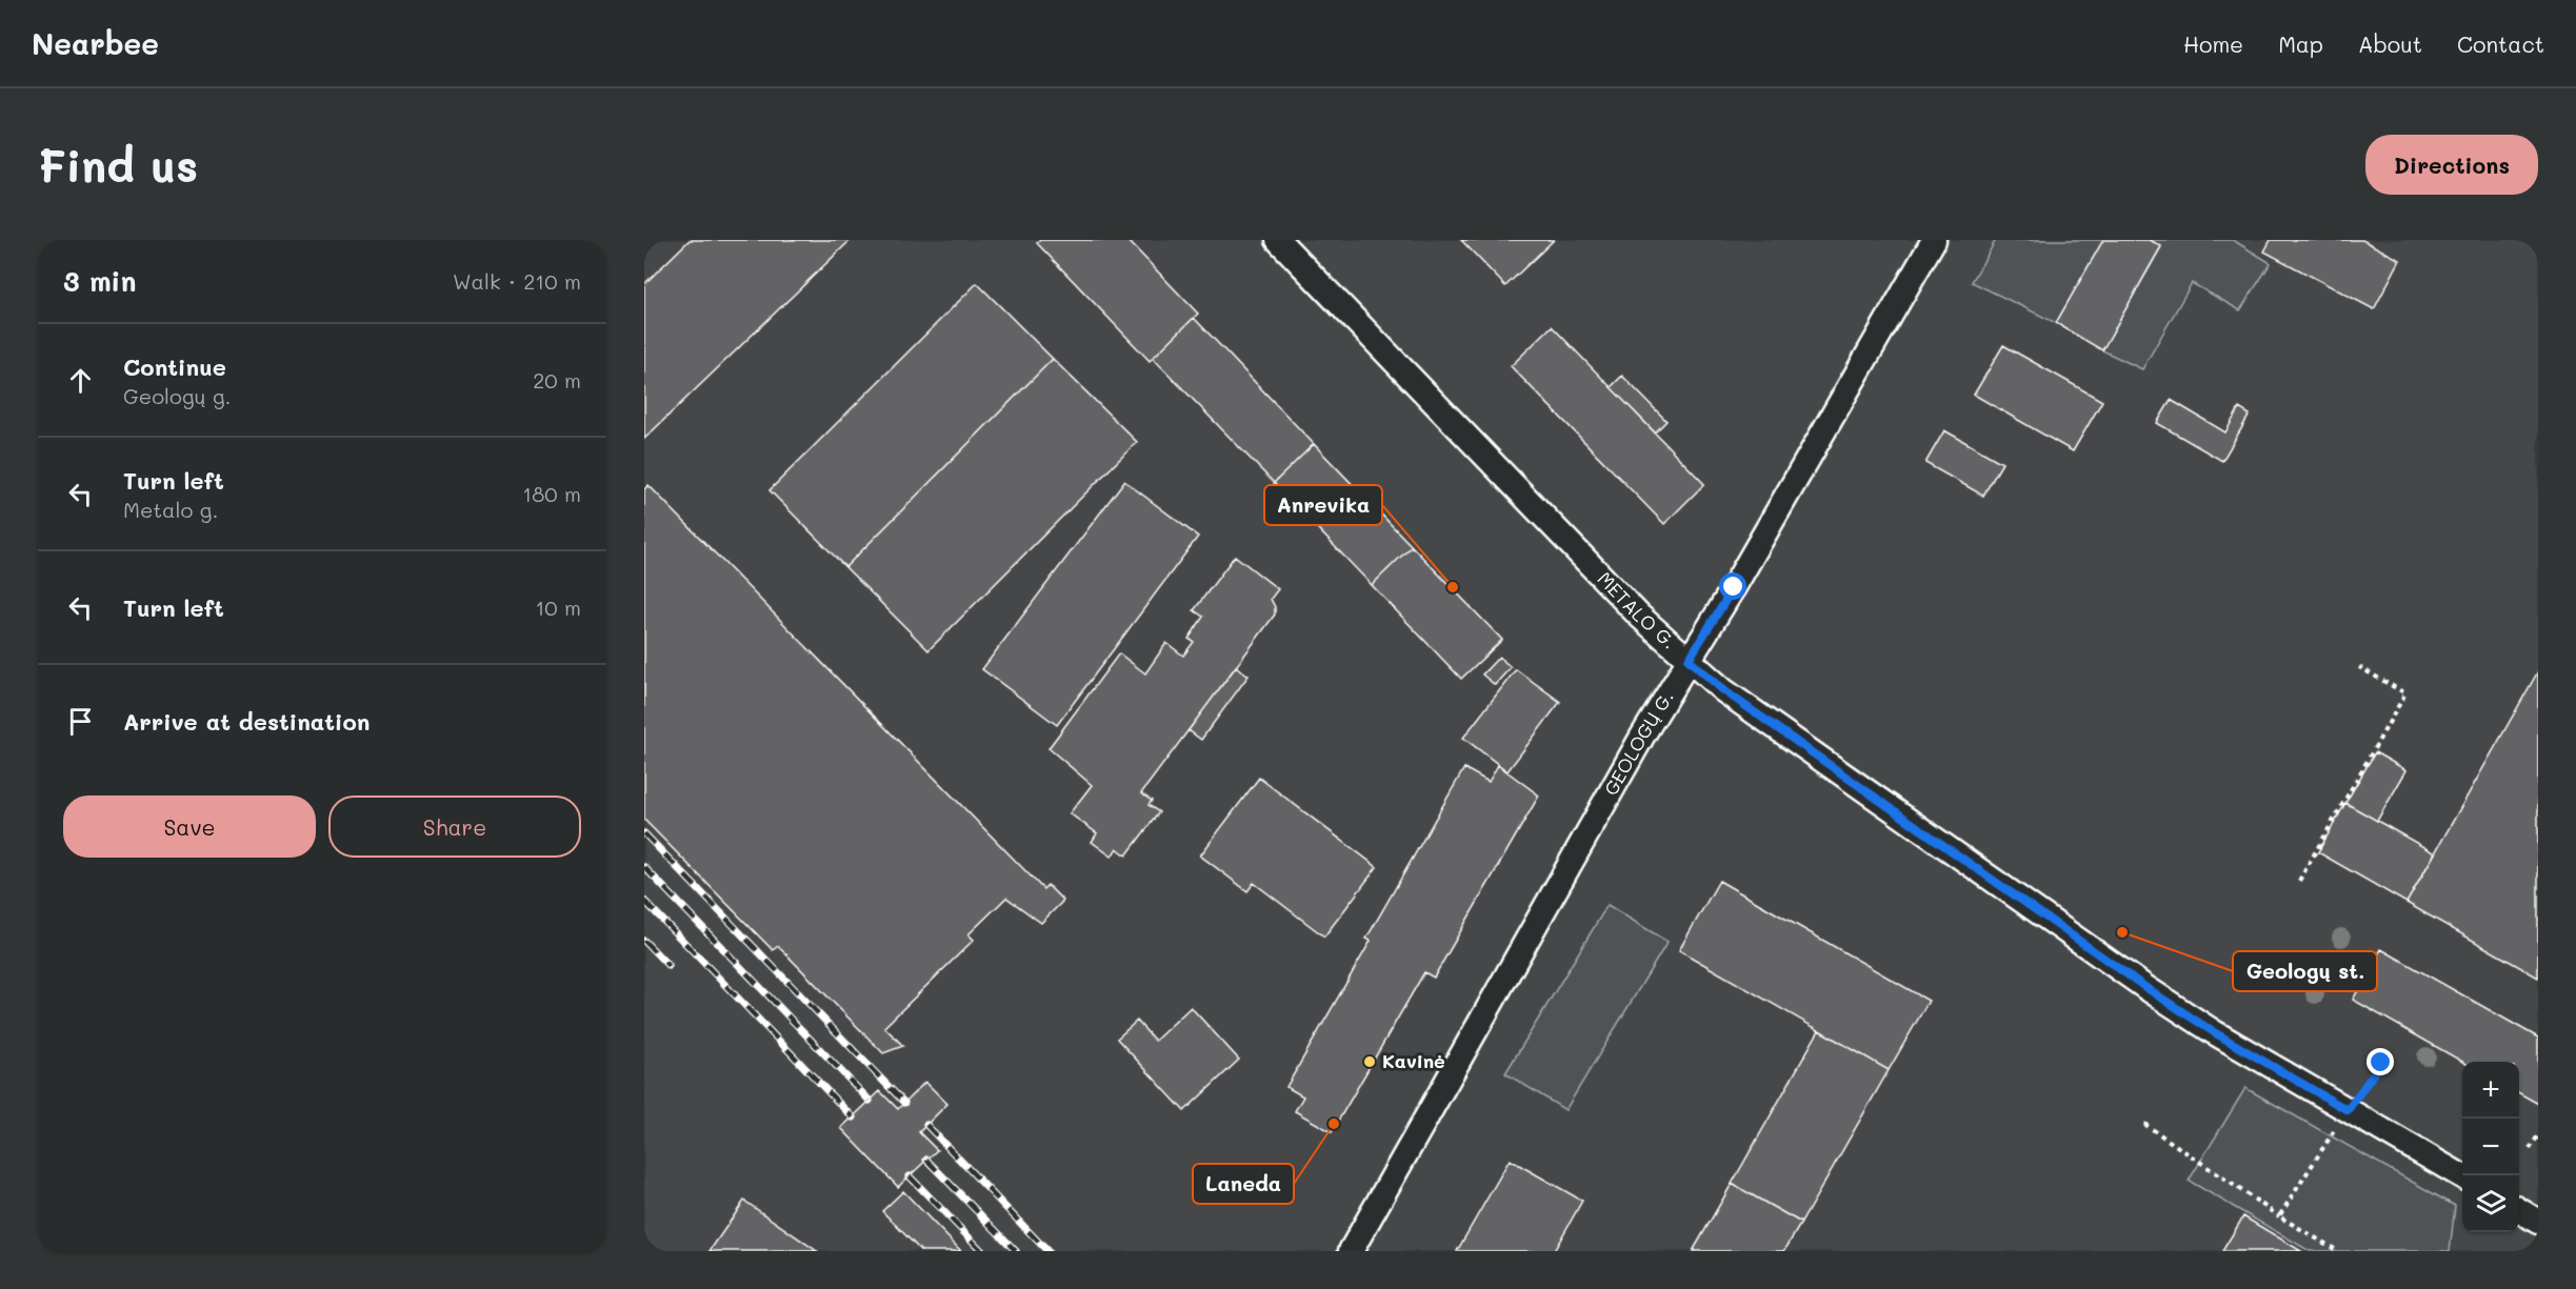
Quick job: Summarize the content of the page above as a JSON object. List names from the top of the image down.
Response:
{
  "streets": {
    "street": ["METALO G.", "GEOLOGŲ G."]
  },
  "crossings": [
    ["METALO G.", "GEOLOGŲ G."]
  ],
  "places": [
    "Anrevika",
    "Geologų st.",
    "Kavinė",
    "Laneda"
  ],
  "page": {
    "header": "Nearbee",
    "nav": [
      "Home",
      "Map",
      "About",
      "Contact"
    ],
    "buttons": [
      "Directions",
      ["Save", "Share"]
    ],
    "title": "Find us",
    "heading": ["3 min", "Walk · 210 m"],
    "list": [
      ["Continue", "Geologų g.", "20 m"],
      ["Turn left", "Metalo g.", "180 m"],
      ["Turn left", "10 m"],
      "Arrive at destination"
    ],
    "map_buttons": ["+", "−"]
  }
}
